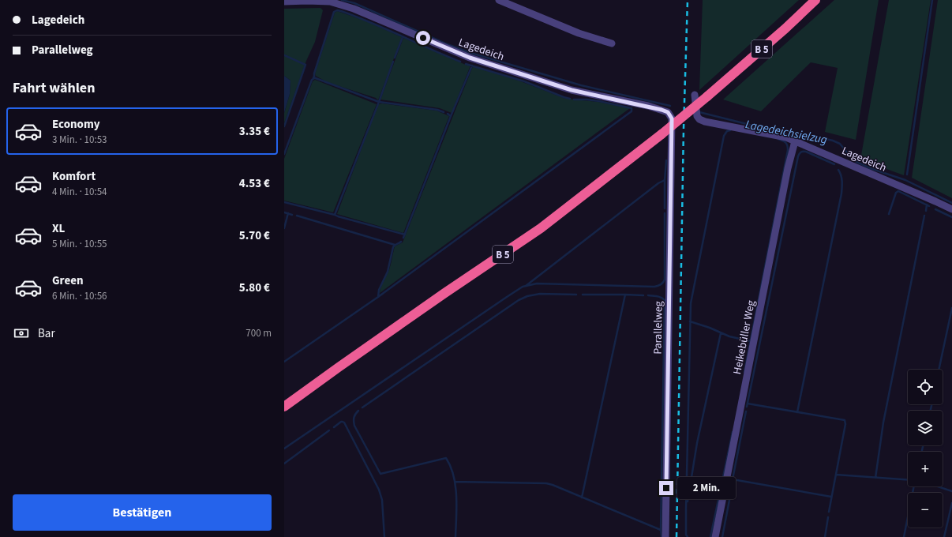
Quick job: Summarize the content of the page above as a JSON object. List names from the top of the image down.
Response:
{
  "streets": {
    "highway": ["B 5"],
    "street": ["Lagedeich", "Parallelweg", "Heikebüller Weg"]
  },
  "crossings": [
    ["Lagedeich", "Parallelweg"],
    ["Lagedeich", "Heikebüller Weg"]
  ],
  "water": ["Lagedeichsielzug"],
  "page": {
    "banner": ["Lagedeich", "Parallelweg"],
    "heading": "Fahrt wählen",
    "list": [
      {
        "name": "Economy",
        "note": "3 Min. · 10:53",
        "value": "3.35 €"
      },
      {
        "name": "Komfort",
        "note": "4 Min. · 10:54",
        "value": "4.53 €"
      },
      {
        "name": "XL",
        "note": "5 Min. · 10:55",
        "value": "5.70 €"
      },
      {
        "name": "Green",
        "note": "6 Min. · 10:56",
        "value": "5.80 €"
      }
    ],
    "pay": ["Bar", "700 m"],
    "map_buttons": ["+", "−"],
    "bubble": "2 Min.",
    "buttons": "Bestätigen"
  }
}
